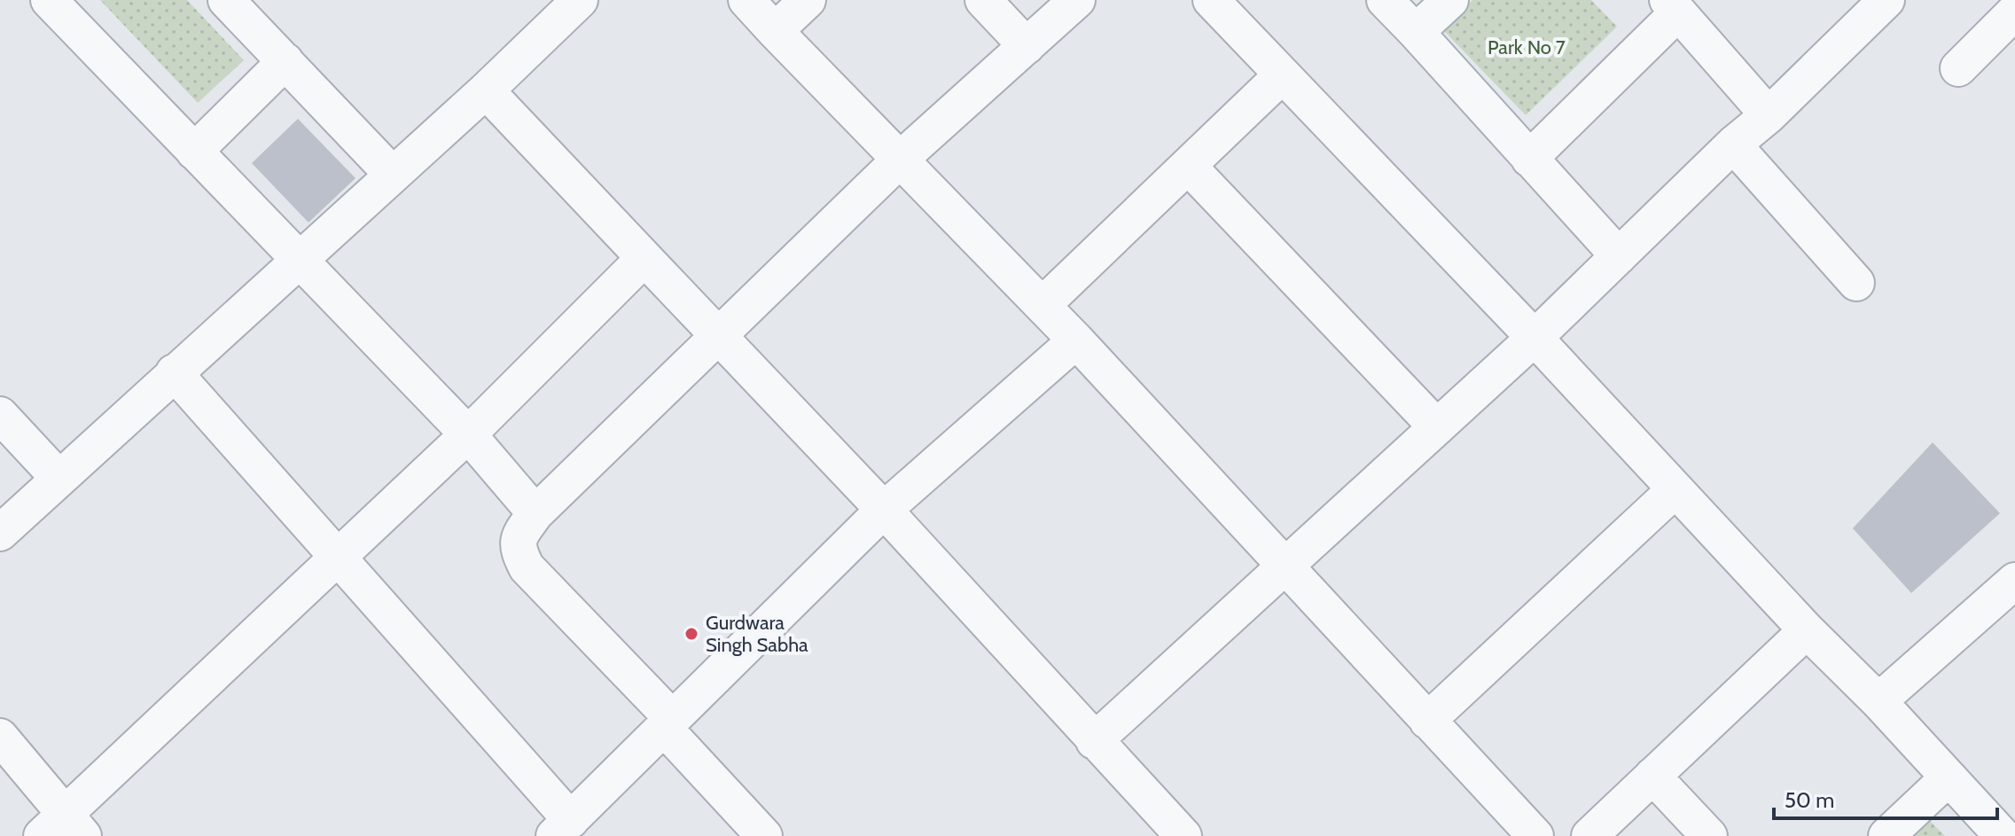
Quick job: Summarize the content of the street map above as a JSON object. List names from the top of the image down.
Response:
{
  "parks": ["Park No 7"],
  "places": ["Gurdwara Singh Sabha"],
  "scale_bar": "50 m"
}
